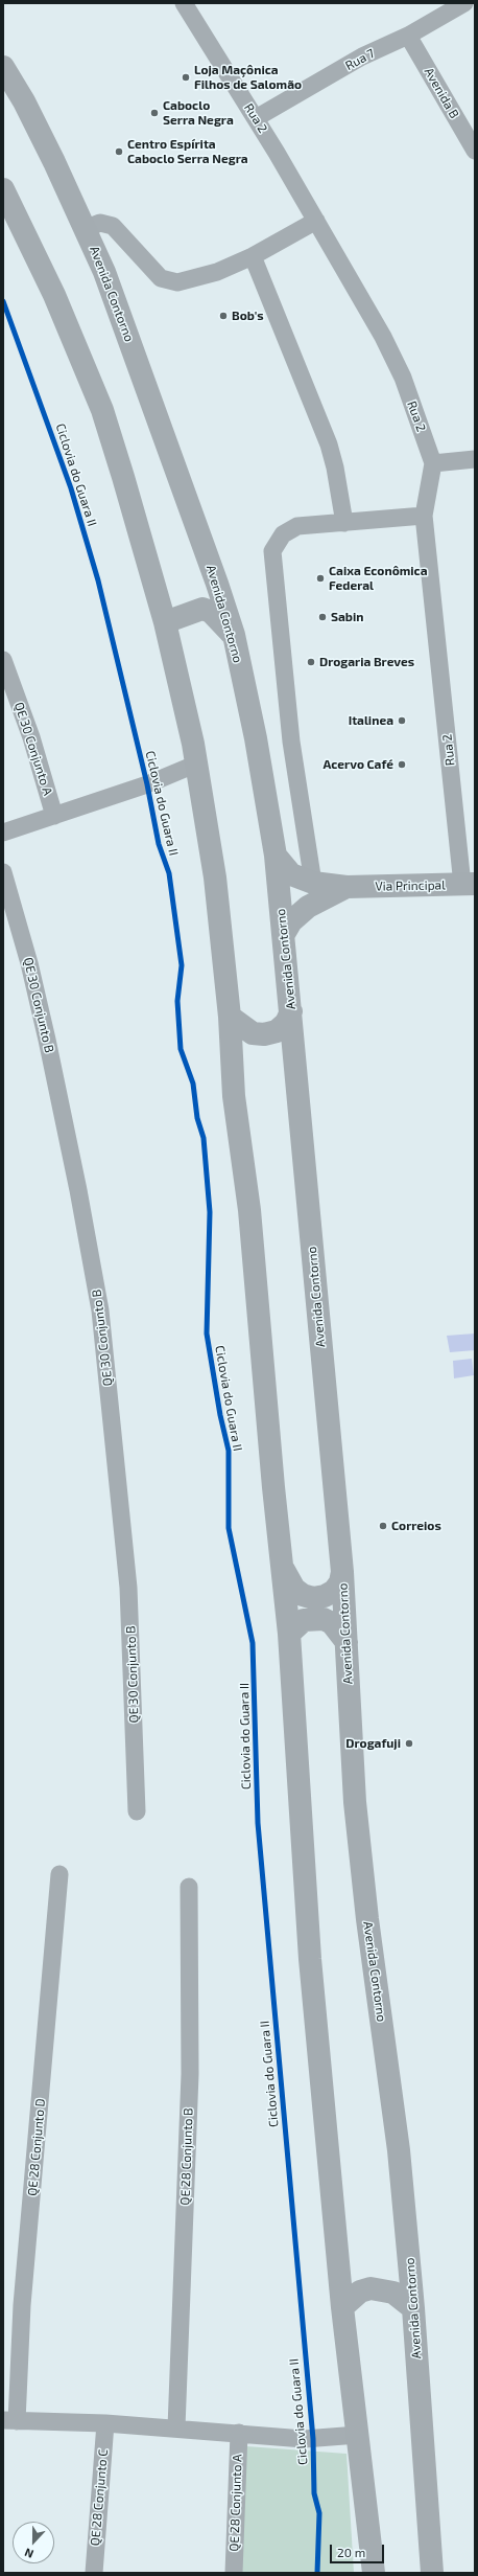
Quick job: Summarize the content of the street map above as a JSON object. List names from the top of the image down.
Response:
{
  "streets": {
    "main road": ["Avenida Contorno", "Via Principal"],
    "street": [
      "Rua 7",
      "Avenida B",
      "Rua 2",
      "QE 30 Conjunto A",
      "QE 30 Conjunto B",
      "QE 28 Conjunto D",
      "QE 28 Conjunto B",
      "QE 28 Conjunto C",
      "QE 28 Conjunto A"
    ],
    "cycle path": ["Ciclovia do Guara II"]
  },
  "crossings": [
    ["Rua 7", "Avenida B"],
    ["Rua 7", "Rua 2"],
    ["Rua 2", "Via Principal"],
    ["Avenida Contorno", "Via Principal"]
  ],
  "places": [
    "Loja Maçônica Filhos de Salomão",
    "Caboclo Serra Negra",
    "Centro Espírita Caboclo Serra Negra",
    "Bob's",
    "Caixa Econômica Federal",
    "Sabin",
    "Drogaria Breves",
    "Italinea",
    "Acervo Café",
    "Correios",
    "Drogafuji"
  ],
  "scale_bar": "20 m",
  "north": "bottom"
}
